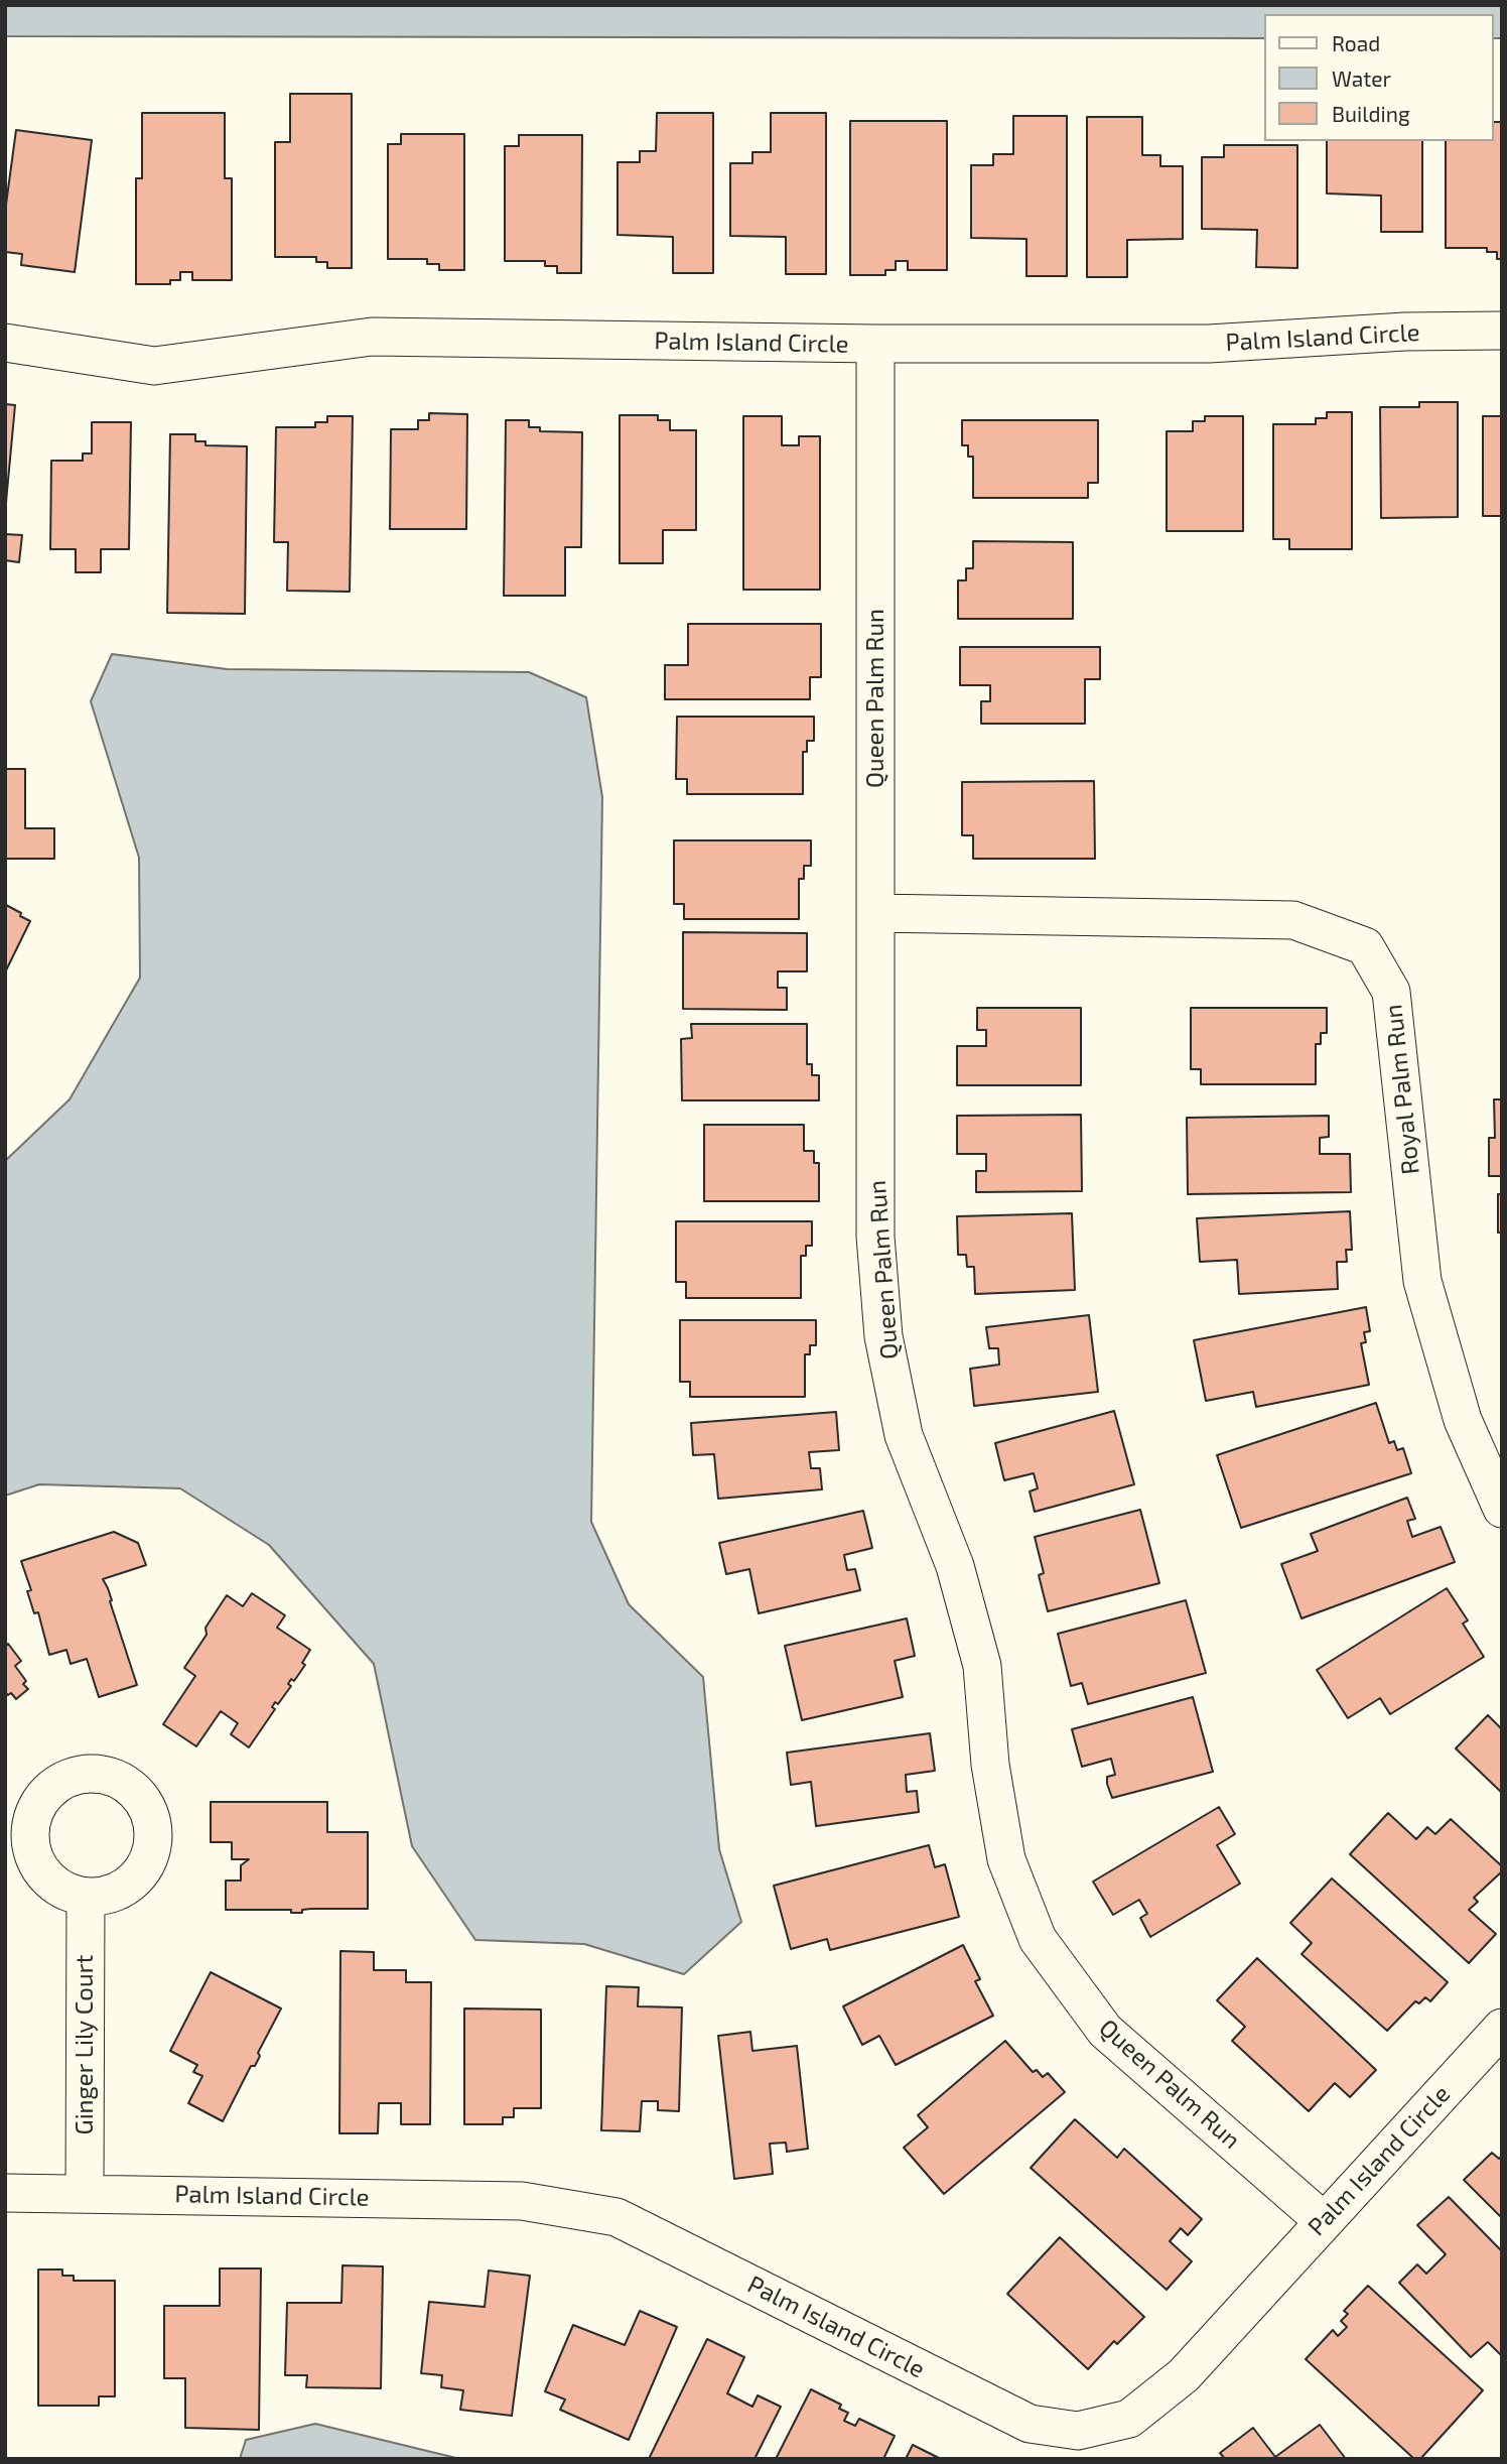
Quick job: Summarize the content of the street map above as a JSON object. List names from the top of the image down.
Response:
{
  "streets": {
    "street": [
      "Palm Island Circle",
      "Queen Palm Run",
      "Royal Palm Run",
      "Ginger Lily Court"
    ]
  },
  "crossings": [
    ["Palm Island Circle", "Queen Palm Run"],
    ["Palm Island Circle", "Ginger Lily Court"],
    ["Queen Palm Run", "Royal Palm Run"]
  ],
  "legend": ["Road", "Water", "Building"]
}
